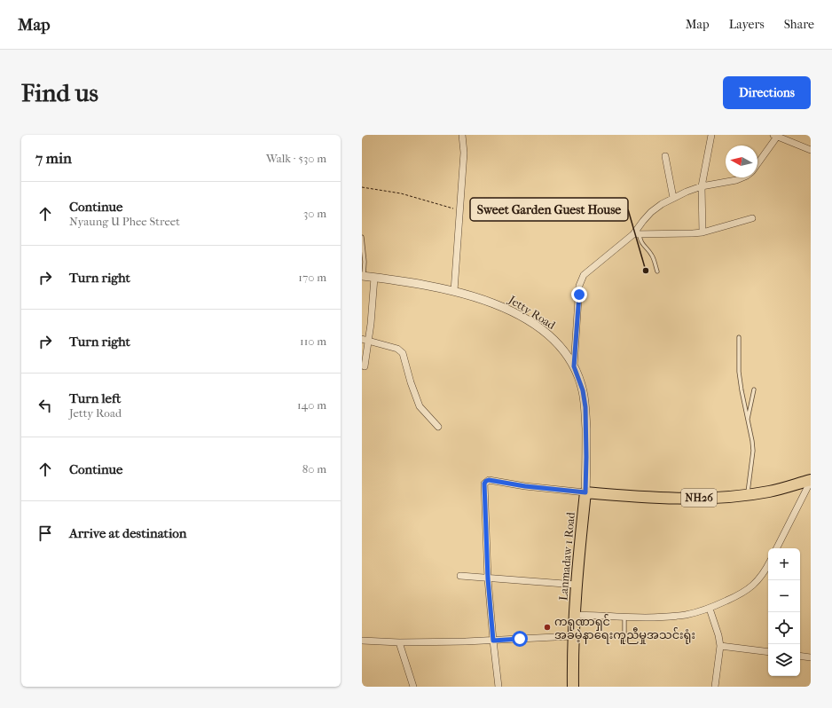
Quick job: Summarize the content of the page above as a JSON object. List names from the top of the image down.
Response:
{
  "streets": {
    "highway": ["NH26", "Lanmadaw 1 Road"],
    "street": ["Jetty Road"]
  },
  "crossings": [
    ["Jetty Road", "NH26"],
    ["Jetty Road", "Lanmadaw 1 Road"],
    ["NH26", "Lanmadaw 1 Road"]
  ],
  "places": ["Sweet Garden Guest House", "ကရုဏာရှင် အခမဲ့နာရေးကူညီမှုအသင်းရုံး"],
  "north": "left",
  "page": {
    "header": "Map",
    "nav": ["Map", "Layers", "Share"],
    "buttons": "Directions",
    "title": "Find us",
    "heading": ["7 min", "Walk · 530 m"],
    "list": [
      ["Continue", "Nyaung U Phee Street", "30 m"],
      ["Turn right", "170 m"],
      ["Turn right", "110 m"],
      ["Turn left", "Jetty Road", "140 m"],
      ["Continue", "80 m"],
      "Arrive at destination"
    ],
    "map_buttons": ["+", "−"]
  }
}
